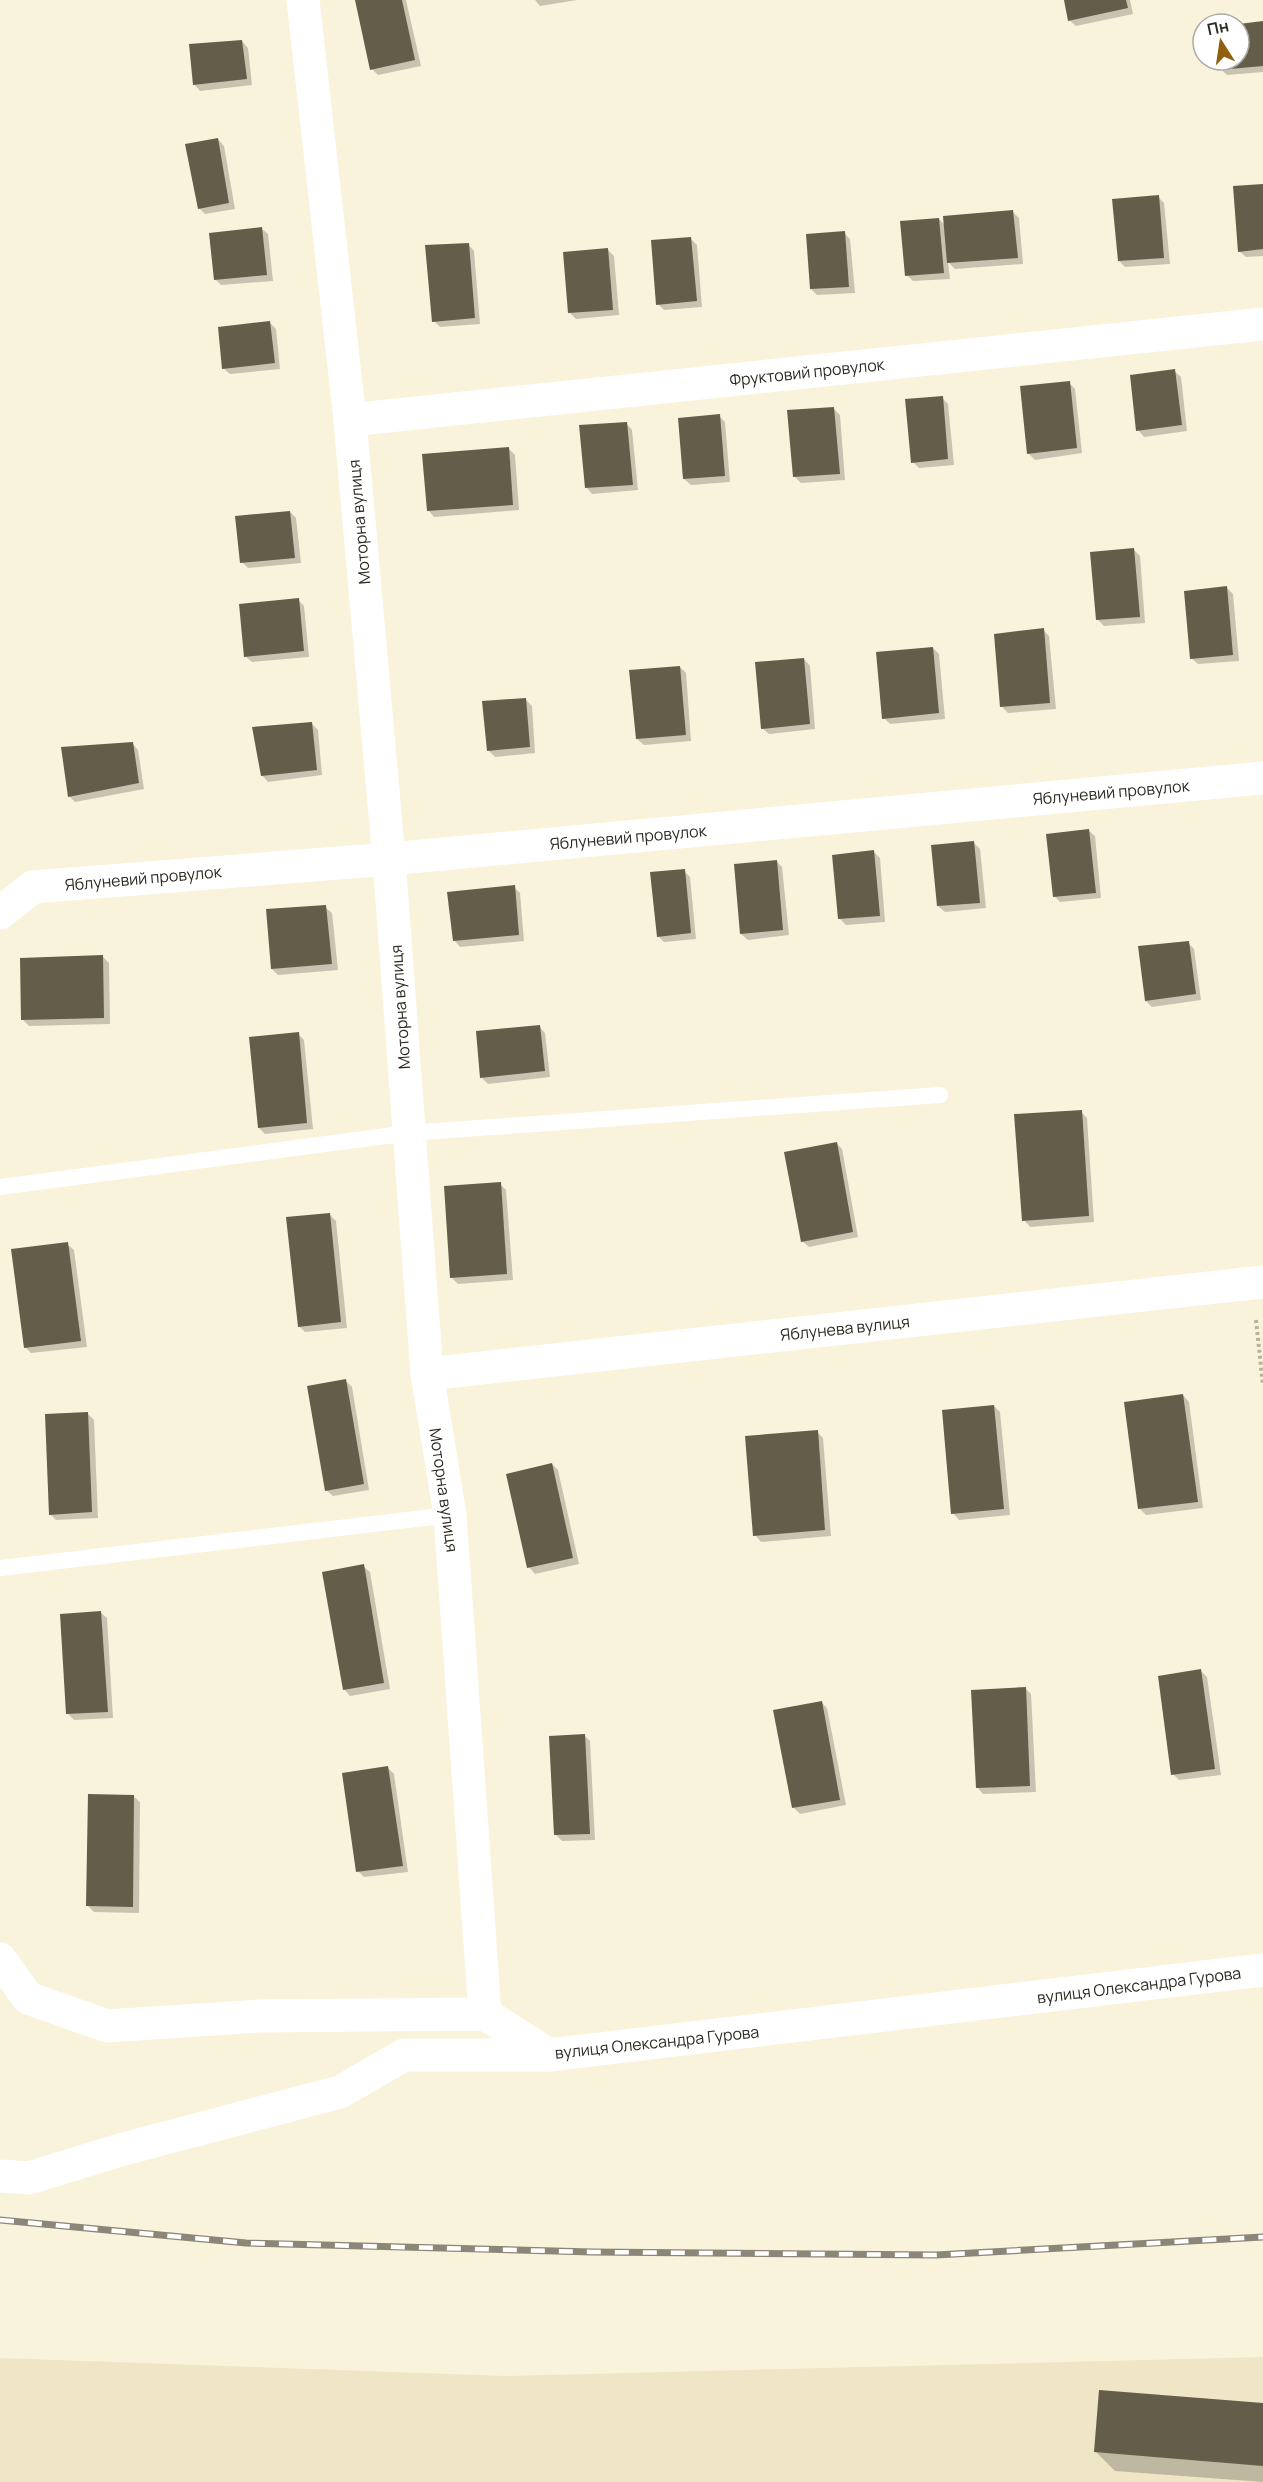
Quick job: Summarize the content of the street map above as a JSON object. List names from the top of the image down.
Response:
{
  "streets": {
    "street": [
      "Фруктовий провулок",
      "Моторна вулиця",
      "Яблуневий провулок",
      "Яблунева вулиця",
      "вулиця Олександра Гурова"
    ]
  },
  "crossings": [
    ["Фруктовий провулок", "Моторна вулиця"],
    ["Моторна вулиця", "Яблуневий провулок"],
    ["Моторна вулиця", "Яблунева вулиця"],
    ["Моторна вулиця", "вулиця Олександра Гурова"]
  ],
  "north": "top"
}
